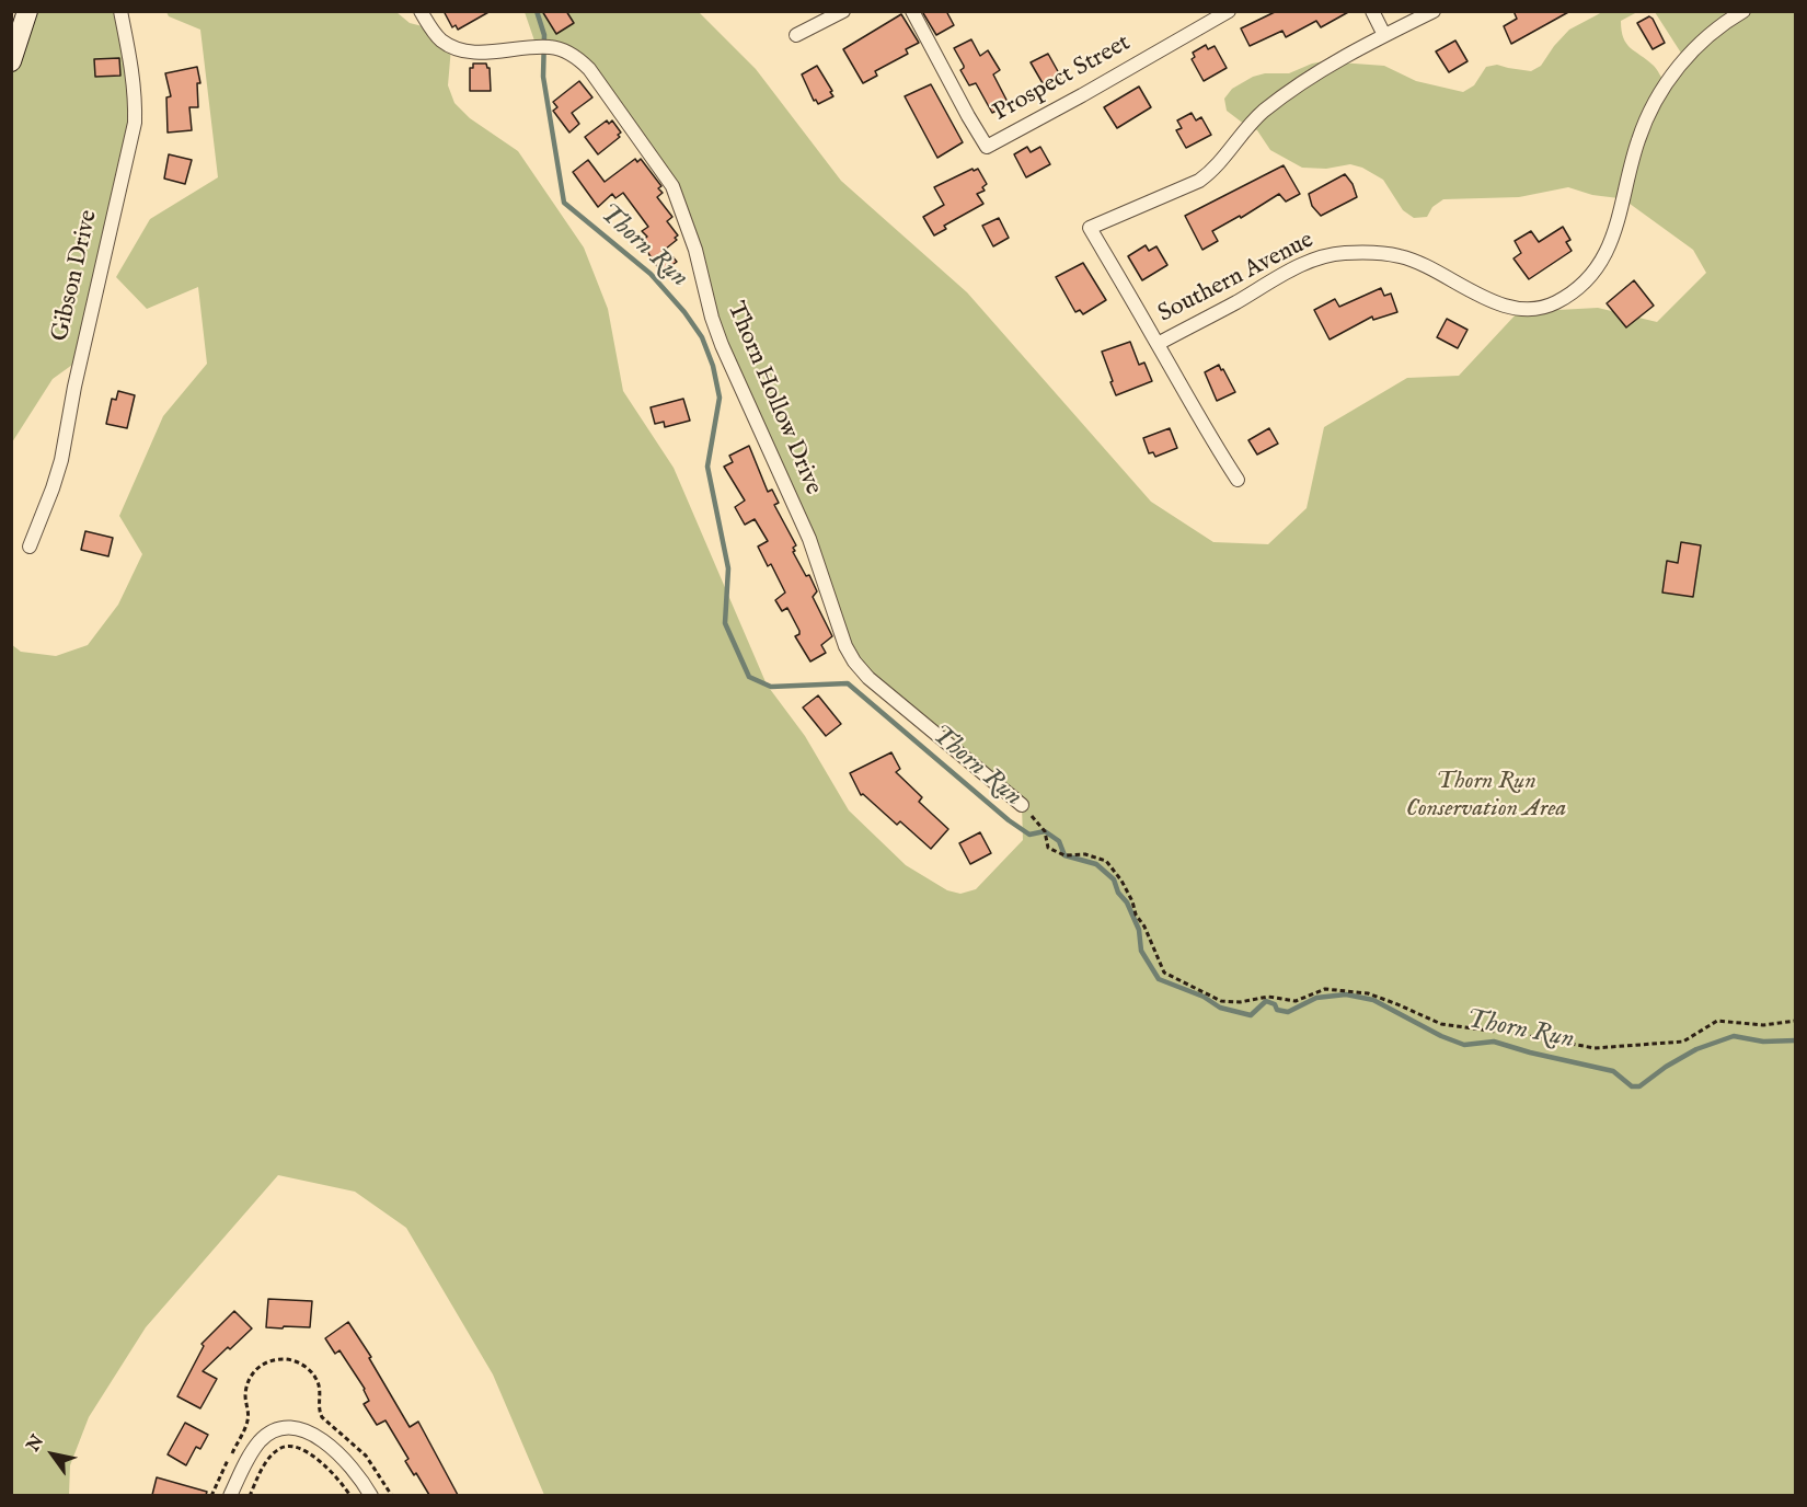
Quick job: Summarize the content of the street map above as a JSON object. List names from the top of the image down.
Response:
{
  "streets": {
    "street": [
      "Prospect Street",
      "Gibson Drive",
      "Southern Avenue",
      "Thorn Hollow Drive"
    ]
  },
  "water": ["Thorn Run"],
  "parks": ["Thorn Run Conservation Area"],
  "north": "top left"
}
